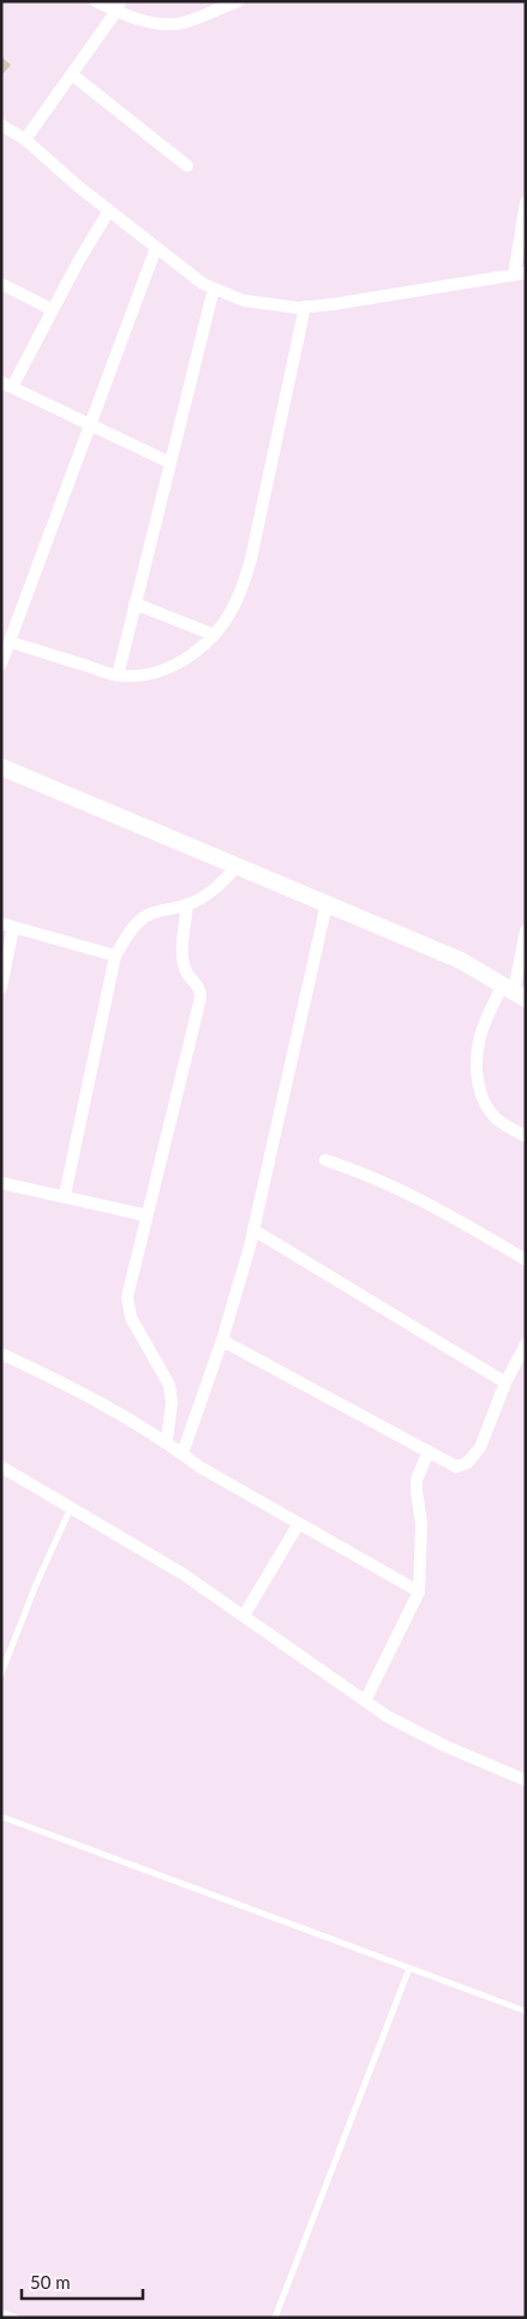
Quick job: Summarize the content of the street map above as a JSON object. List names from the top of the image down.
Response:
{
  "scale_bar": "50 m"
}
